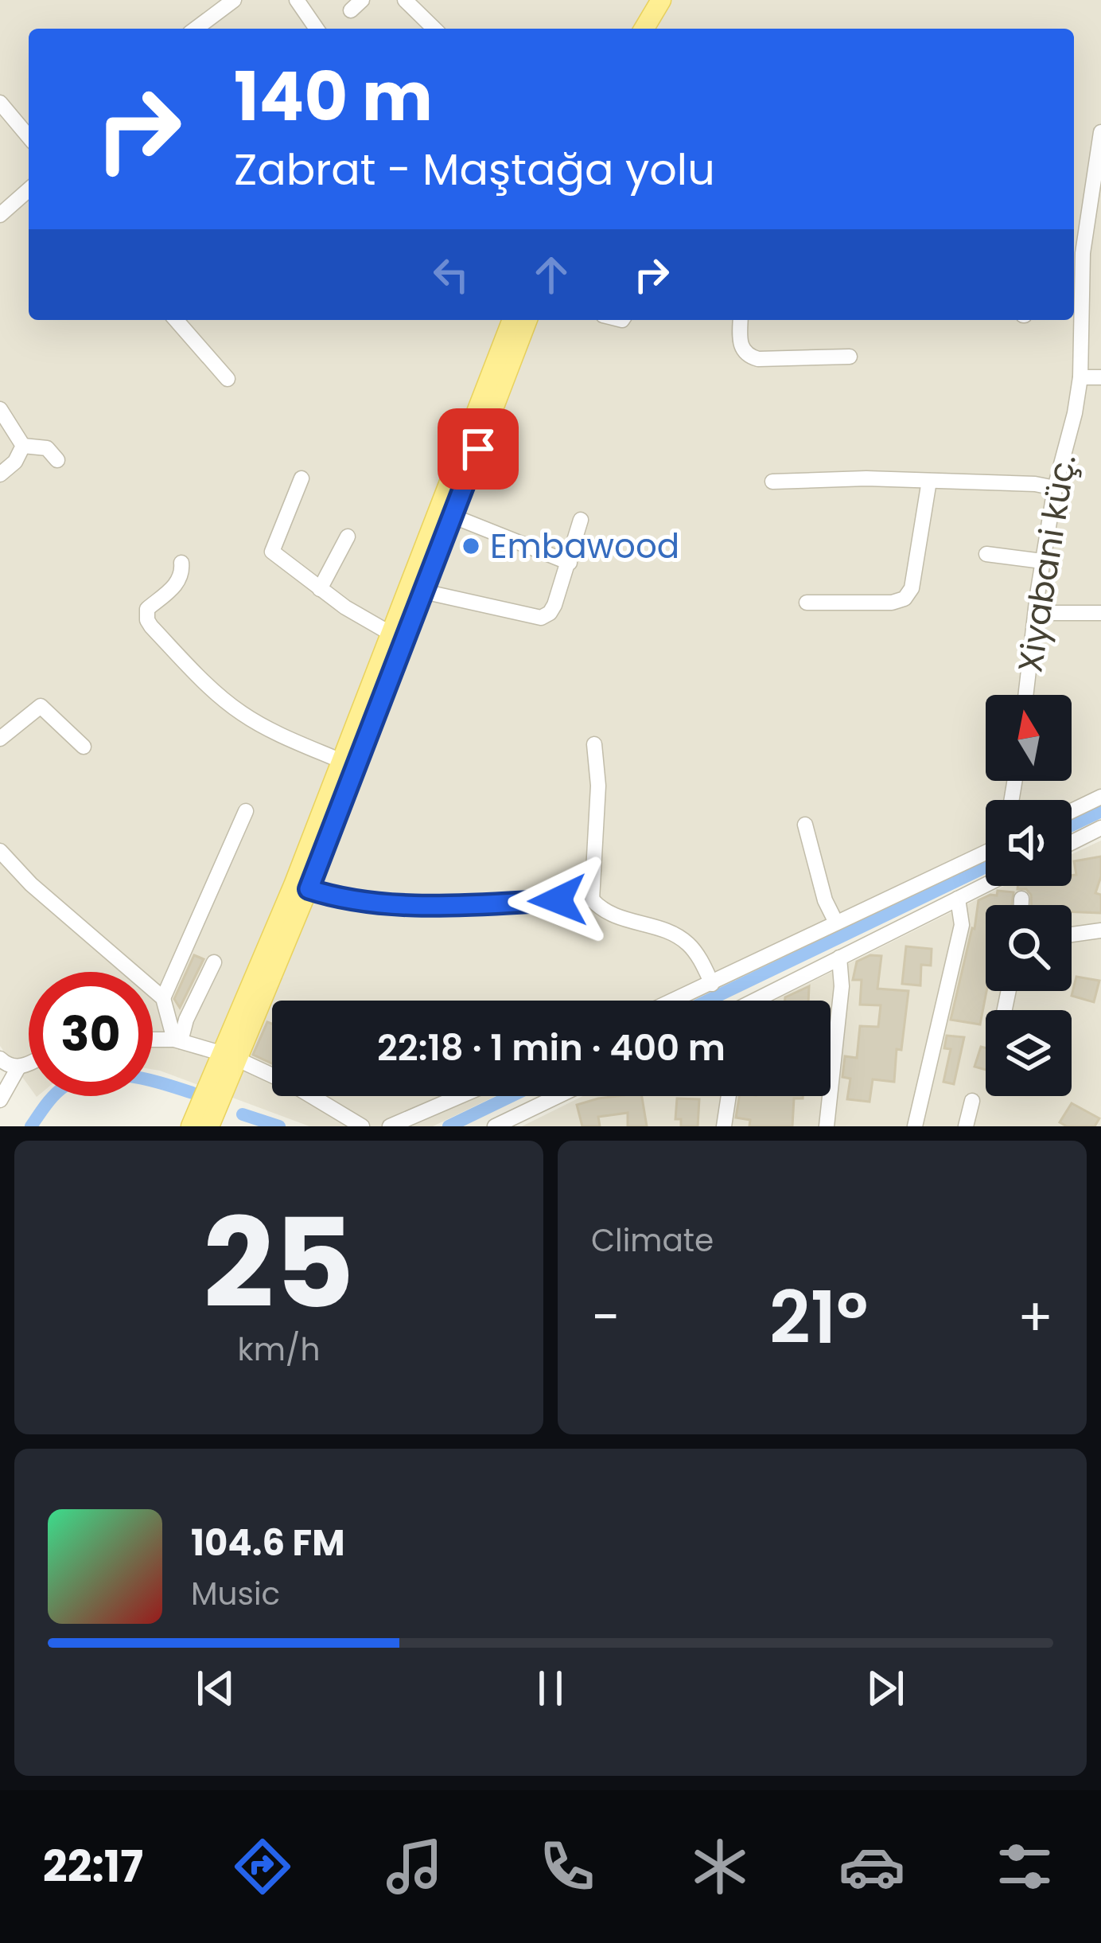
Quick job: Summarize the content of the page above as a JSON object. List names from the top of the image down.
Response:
{
  "streets": {
    "street": ["Xiyabani küç."]
  },
  "places": ["Embawood"],
  "north": "top",
  "page": {
    "turn": ["140 m", "Zabrat - Maştağa yolu"],
    "limit": "30",
    "trip": "22:18 · 1 min · 400 m",
    "tile": [
      ["25", "km/h"],
      "Climate"
    ],
    "heat": ["−", "21°", "+"],
    "song": ["104.6 FM", "Music"],
    "tabs": "22:17"
  }
}
